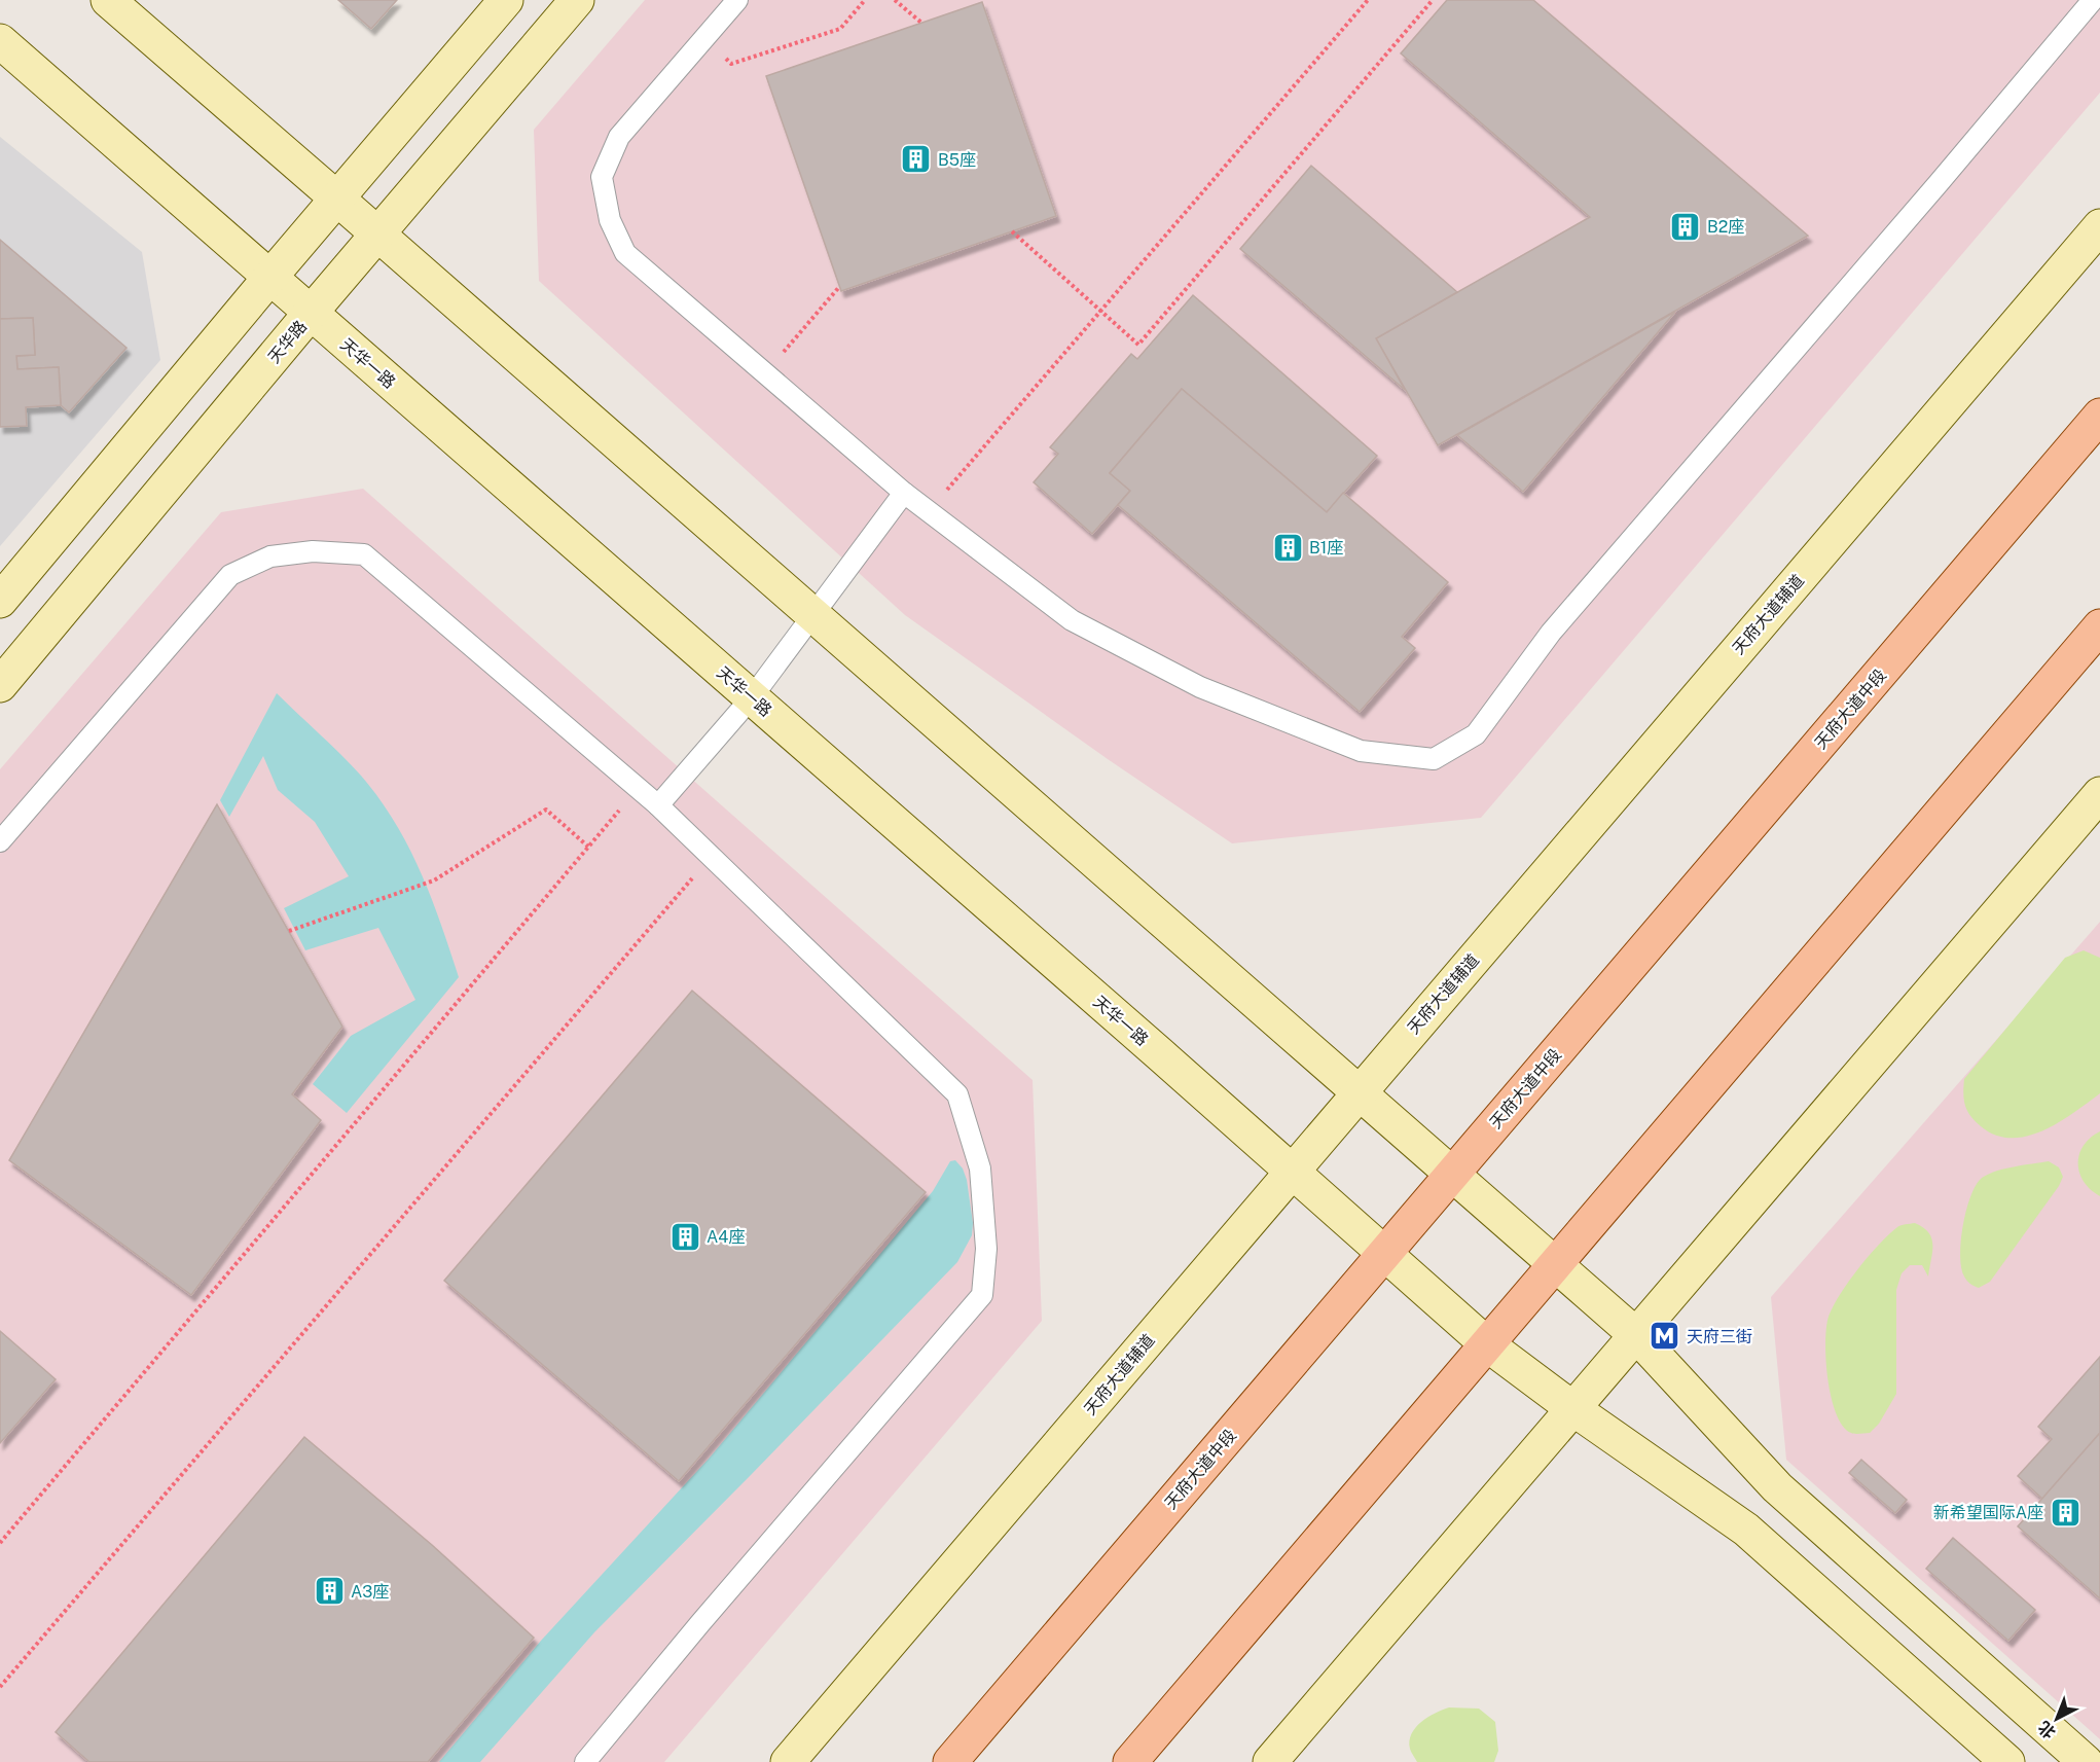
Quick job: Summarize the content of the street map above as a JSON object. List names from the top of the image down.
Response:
{
  "streets": {
    "main road": ["天府大道中段"],
    "street": ["天华路", "天华一路", "天府大道辅道"]
  },
  "crossings": [
    ["天华路", "天华一路"],
    ["天华一路", "天府大道辅道"],
    ["天华一路", "天府大道中段"]
  ],
  "places": {
    "building": [
      "B5座",
      "B2座",
      "B1座",
      "A4座",
      "新希望国际A座",
      "A3座"
    ],
    "metro station": ["天府三街"]
  },
  "north": "bottom left"
}
